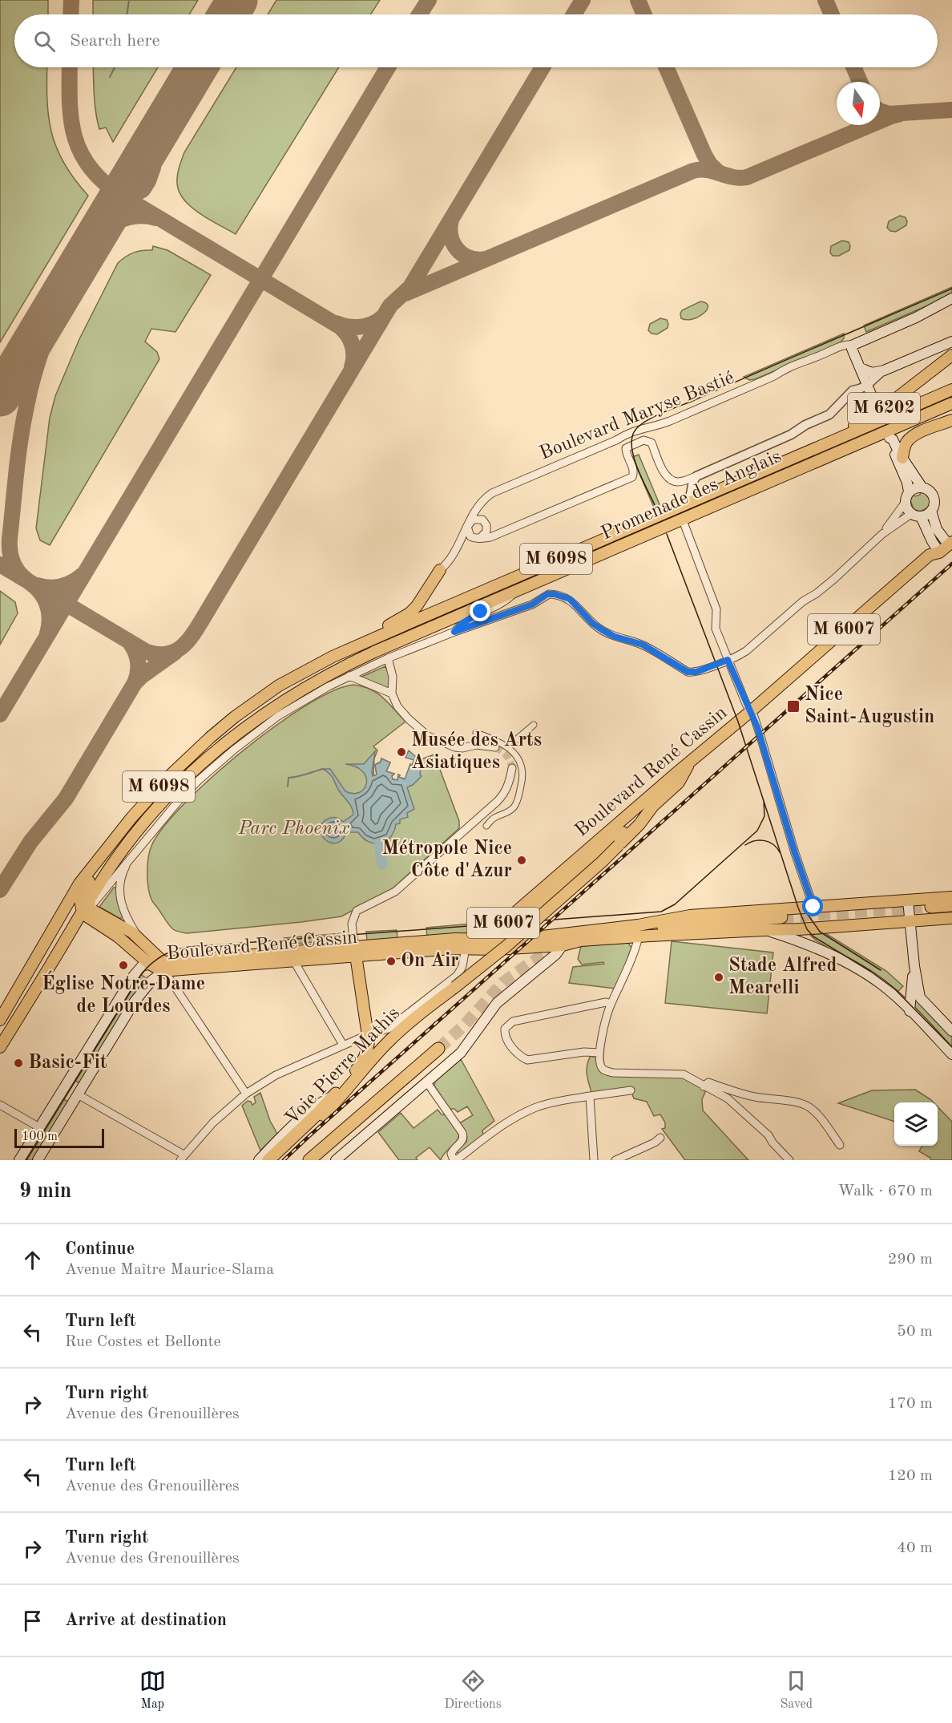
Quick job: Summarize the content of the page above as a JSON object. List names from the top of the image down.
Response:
{
  "streets": {
    "highway": ["Voie Pierre Mathis"],
    "main road": [
      "M 6202",
      "Promenade des Anglais",
      "M 6098",
      "M 6007",
      "Boulevard René Cassin"
    ],
    "street": ["Boulevard Maryse Bastié"]
  },
  "crossings": [
    ["M 6202", "M 6098"],
    ["Boulevard René Cassin", "Voie Pierre Mathis"]
  ],
  "parks": ["Parc Phoenix"],
  "places": {
    "transit": ["Nice Saint-Augustin"],
    "other": [
      "Musée des Arts Asiatiques",
      "Métropole Nice Côte d'Azur",
      "On Air",
      "Église Notre-Dame de Lourdes",
      "Stade Alfred Mearelli",
      "Basic-Fit"
    ]
  },
  "scale_bar": "100 m",
  "north": "bottom",
  "page": {
    "search": "Search here",
    "scale": "100 m",
    "heading": ["9 min", "Walk · 670 m"],
    "list": [
      ["Continue", "Avenue Maître Maurice-Slama", "290 m"],
      ["Turn left", "Rue Costes et Bellonte", "50 m"],
      ["Turn right", "Avenue des Grenouillères", "170 m"],
      ["Turn left", "Avenue des Grenouillères", "120 m"],
      ["Turn right", "Avenue des Grenouillères", "40 m"],
      "Arrive at destination"
    ],
    "nav": ["Map", "Directions", "Saved"]
  }
}
